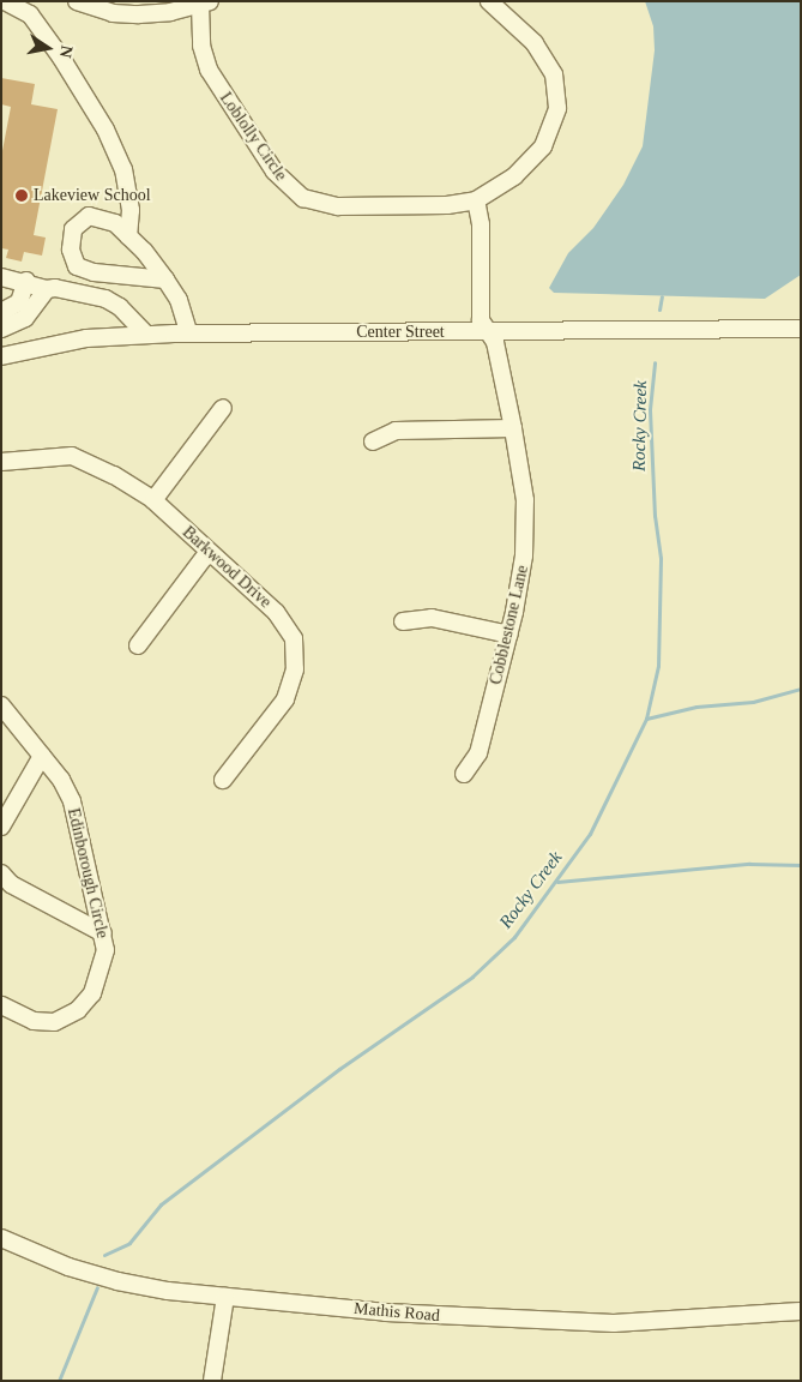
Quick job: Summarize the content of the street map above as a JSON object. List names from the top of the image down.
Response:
{
  "streets": {
    "street": [
      "Loblolly Circle",
      "Center Street",
      "Barkwood Drive",
      "Cobblestone Lane",
      "Edinborough Circle",
      "Mathis Road"
    ]
  },
  "crossings": [
    ["Center Street", "Cobblestone Lane"]
  ],
  "water": ["Rocky Creek"],
  "places": ["Lakeview School"],
  "north": "right"
}
